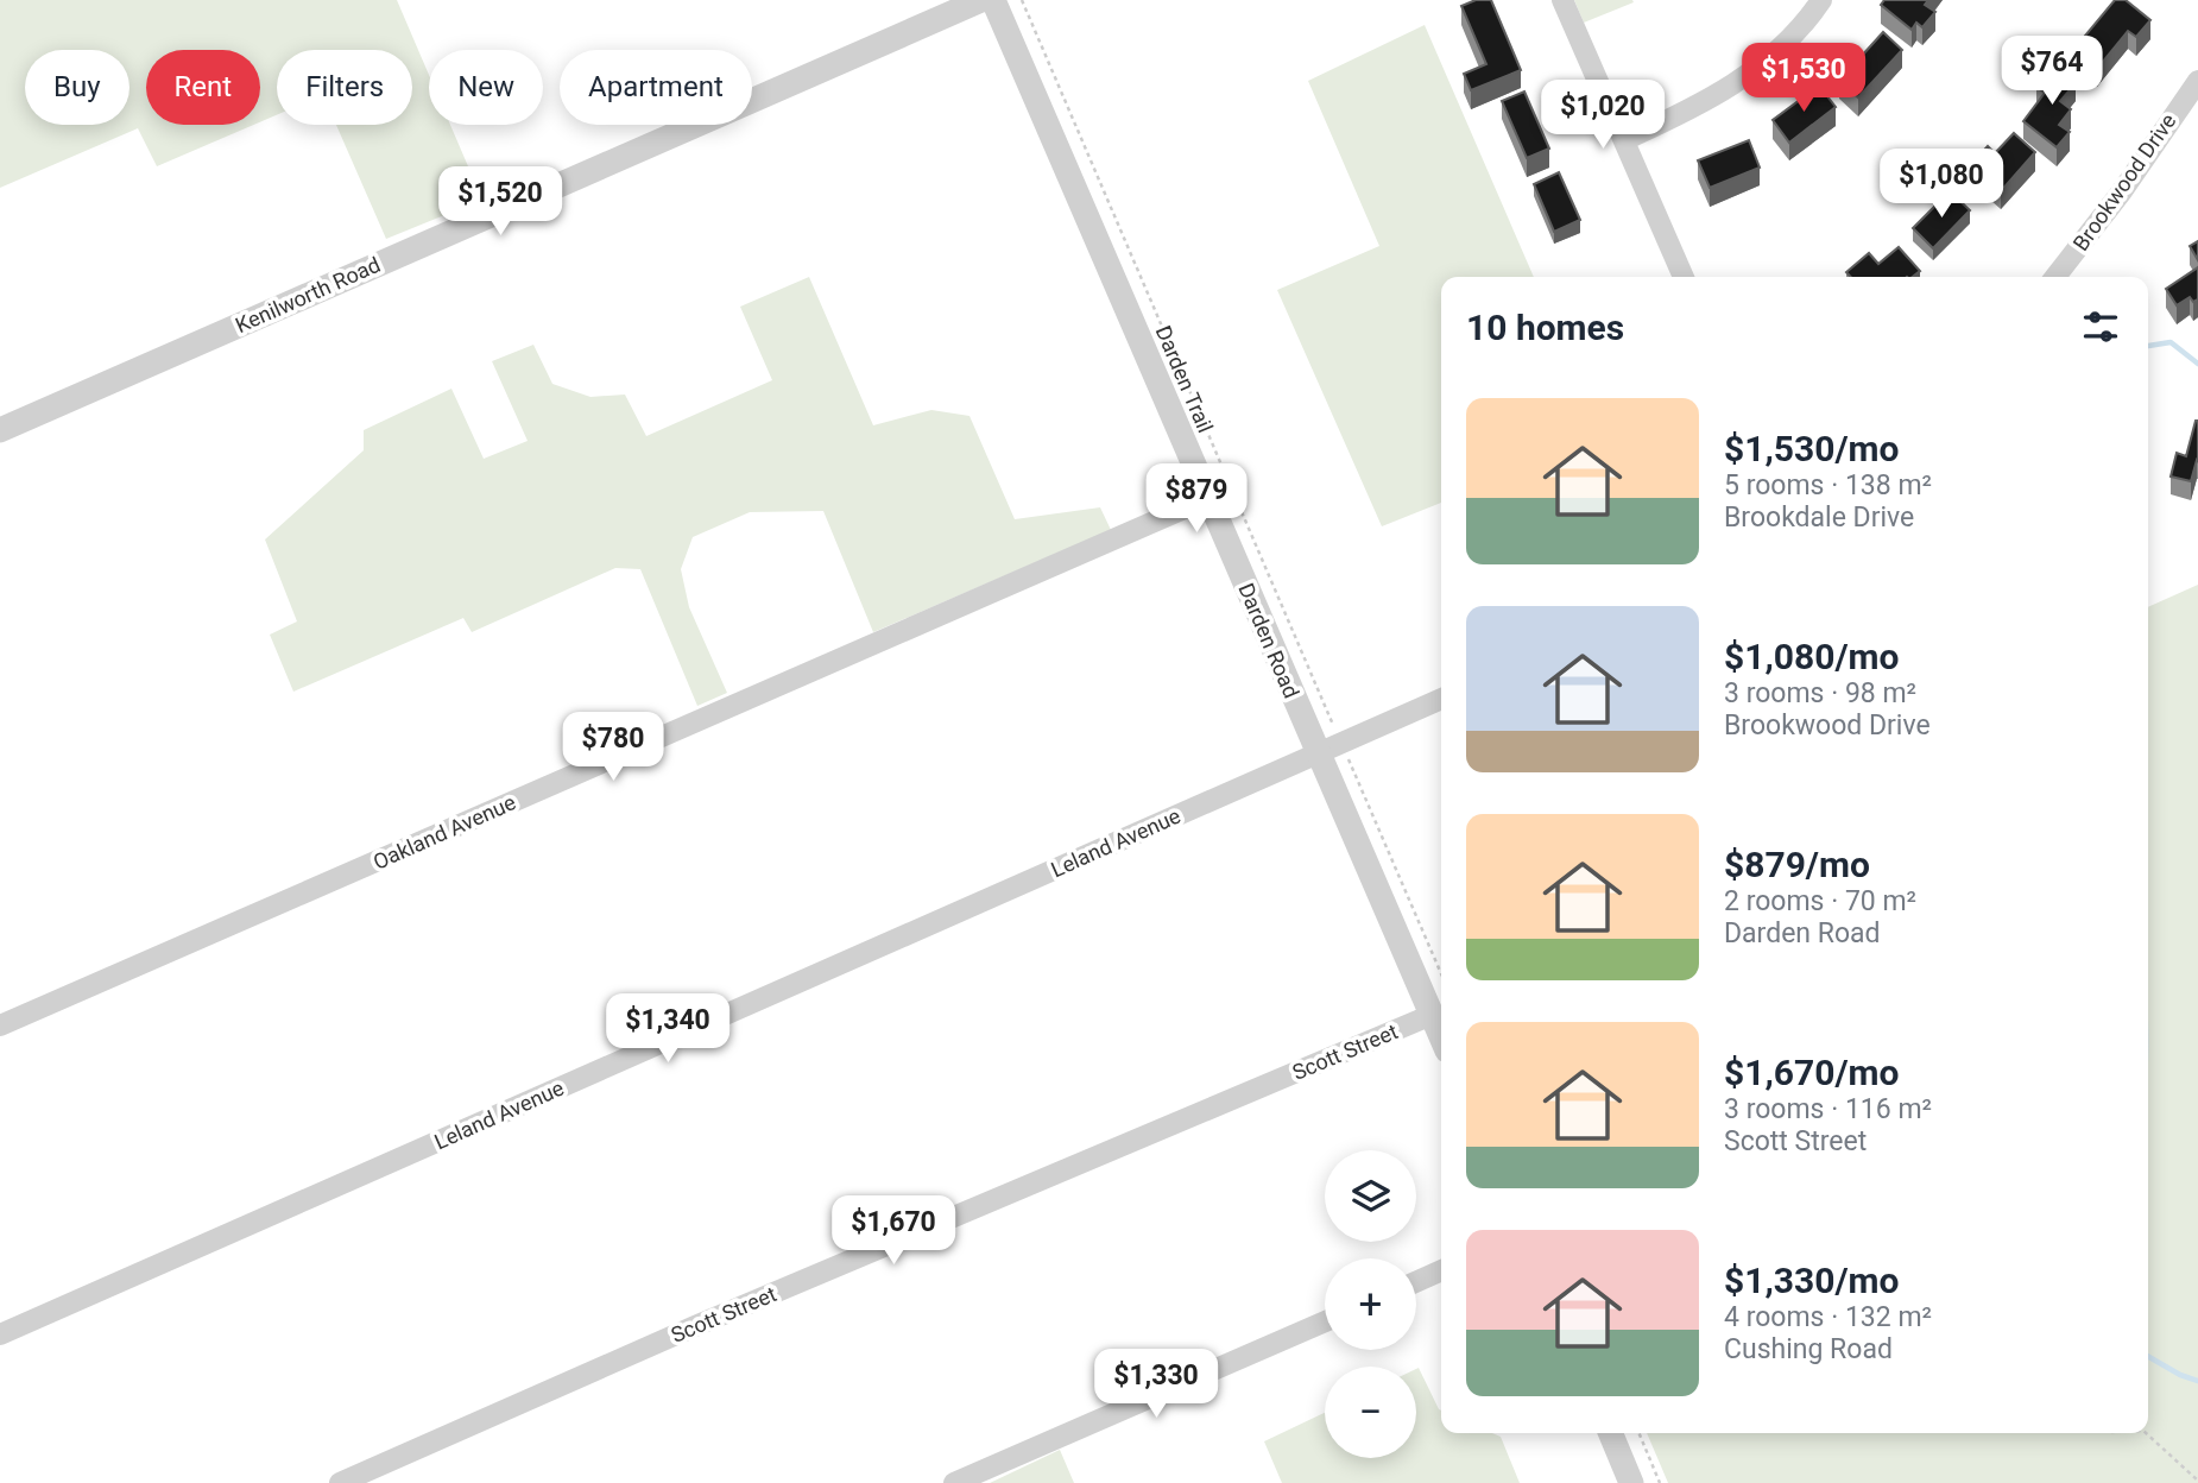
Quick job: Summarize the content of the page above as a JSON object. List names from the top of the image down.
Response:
{
  "streets": {
    "street": [
      "Brookwood Drive",
      "Kenilworth Road",
      "Darden Road",
      "Oakland Avenue",
      "Leland Avenue",
      "Scott Street"
    ],
    "path": ["Darden Trail"]
  },
  "crossings": [
    ["Darden Road", "Oakland Avenue"],
    ["Darden Road", "Leland Avenue"],
    ["Darden Road", "Scott Street"]
  ],
  "page": {
    "price": [
      "$764",
      "$1,530",
      "$1,020",
      "$1,080",
      "$1,520",
      "$879",
      "$780",
      "$1,340",
      "$1,670",
      "$1,330"
    ],
    "chip": [
      "Buy",
      "Rent",
      "Filters",
      "New",
      "Apartment"
    ],
    "heading": "10 homes",
    "list": [
      {
        "name": "$1,530/mo",
        "note": "5 rooms · 138 m² · Brookdale Drive"
      },
      {
        "name": "$1,080/mo",
        "note": "3 rooms · 98 m² · Brookwood Drive"
      },
      {
        "name": "$879/mo",
        "note": "2 rooms · 70 m² · Darden Road"
      },
      {
        "name": "$1,670/mo",
        "note": "3 rooms · 116 m² · Scott Street"
      },
      {
        "name": "$1,330/mo",
        "note": "4 rooms · 132 m² · Cushing Road"
      }
    ],
    "map_buttons": ["+", "−"]
  }
}
